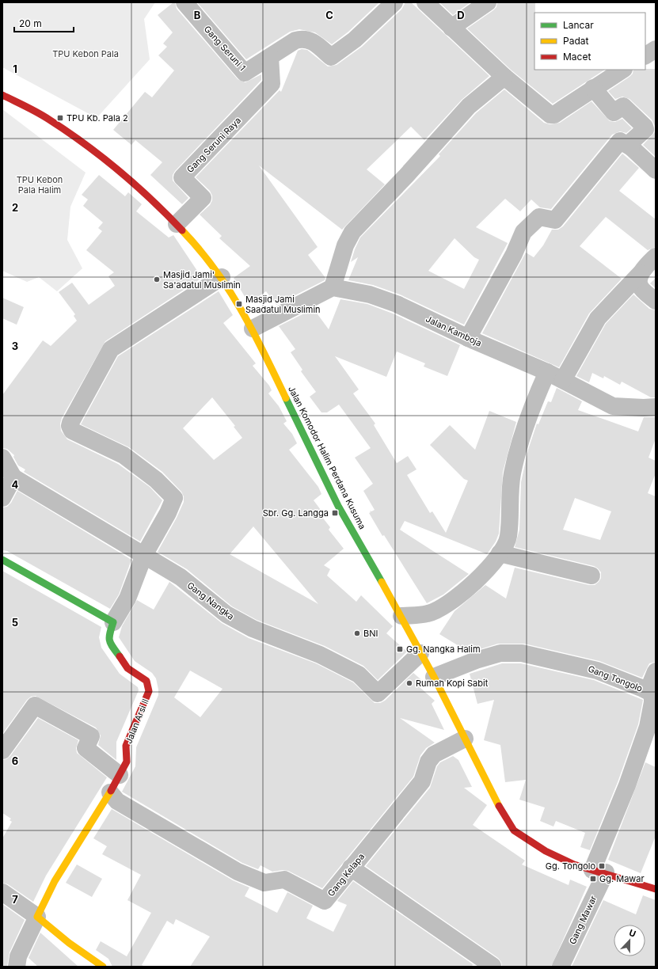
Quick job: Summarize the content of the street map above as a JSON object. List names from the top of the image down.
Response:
{
  "streets": {
    "street": [
      "Gang Seruni 1",
      "Gang Seruni Raya",
      "Jalan Kamboja",
      "Jalan Komodor Halim Perdana Kusuma",
      "Gang Nangka",
      "Gang Tongolo",
      "Jalan Arsi II",
      "Gang Kelapa",
      "Gang Mawar"
    ]
  },
  "crossings": [
    ["Gang Seruni 1", "Gang Seruni Raya"],
    ["Gang Seruni Raya", "Jalan Komodor Halim Perdana Kusuma"],
    ["Jalan Komodor Halim Perdana Kusuma", "Gang Nangka"],
    ["Jalan Komodor Halim Perdana Kusuma", "Gang Tongolo"],
    ["Jalan Komodor Halim Perdana Kusuma", "Gang Kelapa"],
    ["Jalan Komodor Halim Perdana Kusuma", "Gang Mawar"],
    ["Gang Tongolo", "Gang Mawar"],
    ["Jalan Arsi II", "Gang Kelapa"]
  ],
  "parks": ["TPU Kebon Pala", "TPU Kebon Pala Halim"],
  "places": {
    "transit": [
      "TPU Kb. Pala 2",
      "Masjid Jami Saadatul Muslimin",
      "Sbr. Gg. Langga",
      "Gg. Nangka Halim",
      "Gg. Tongolo",
      "Gg. Mawar"
    ],
    "other": ["Masjid Jami' Sa'adatul Muslimin", "BNI", "Rumah Kopi Sabit"]
  },
  "legend": ["Lancar", "Padat", "Macet"],
  "scale_bar": "20 m",
  "north": "top",
  "grid": {
    "columns": ["B", "C", "D"],
    "rows": [
      "1",
      "2",
      "3",
      "4",
      "5",
      "6",
      "7"
    ]
  }
}
